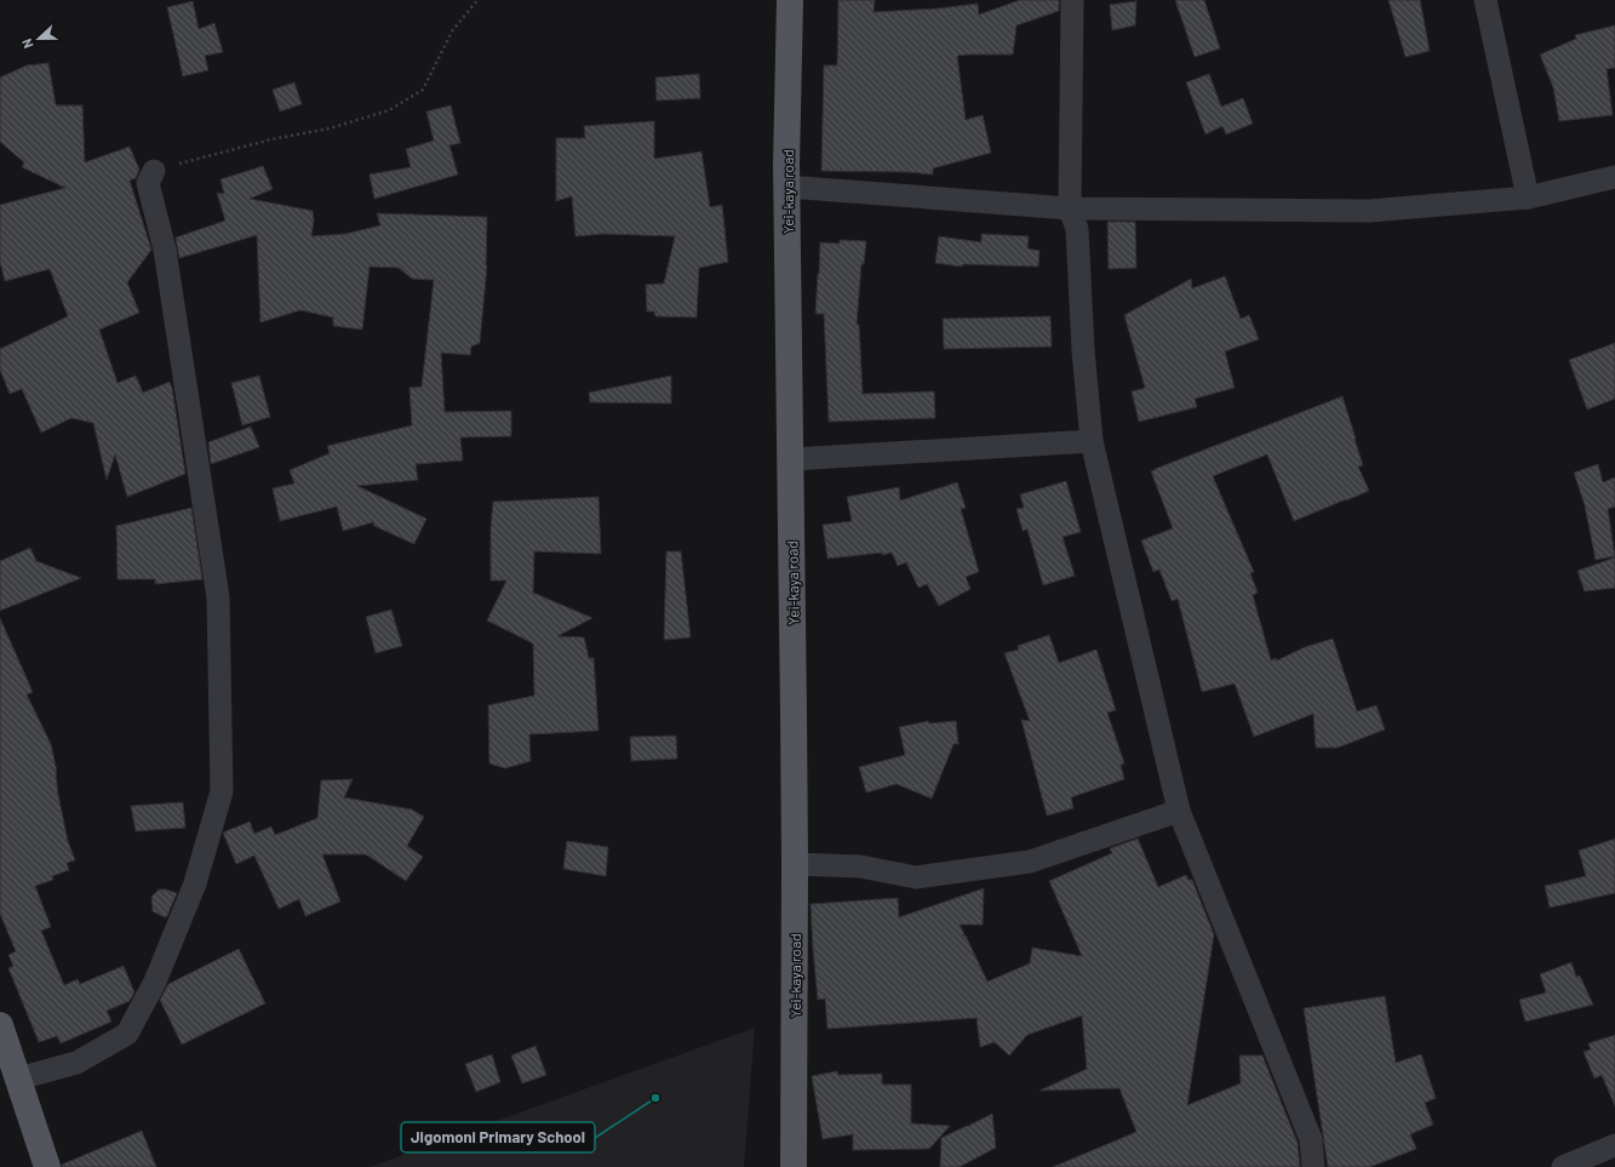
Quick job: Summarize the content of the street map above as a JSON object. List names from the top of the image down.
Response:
{
  "streets": {
    "main road": ["Yei-kaya road"]
  },
  "places": ["Jigomoni Primary School"],
  "north": "left"
}
